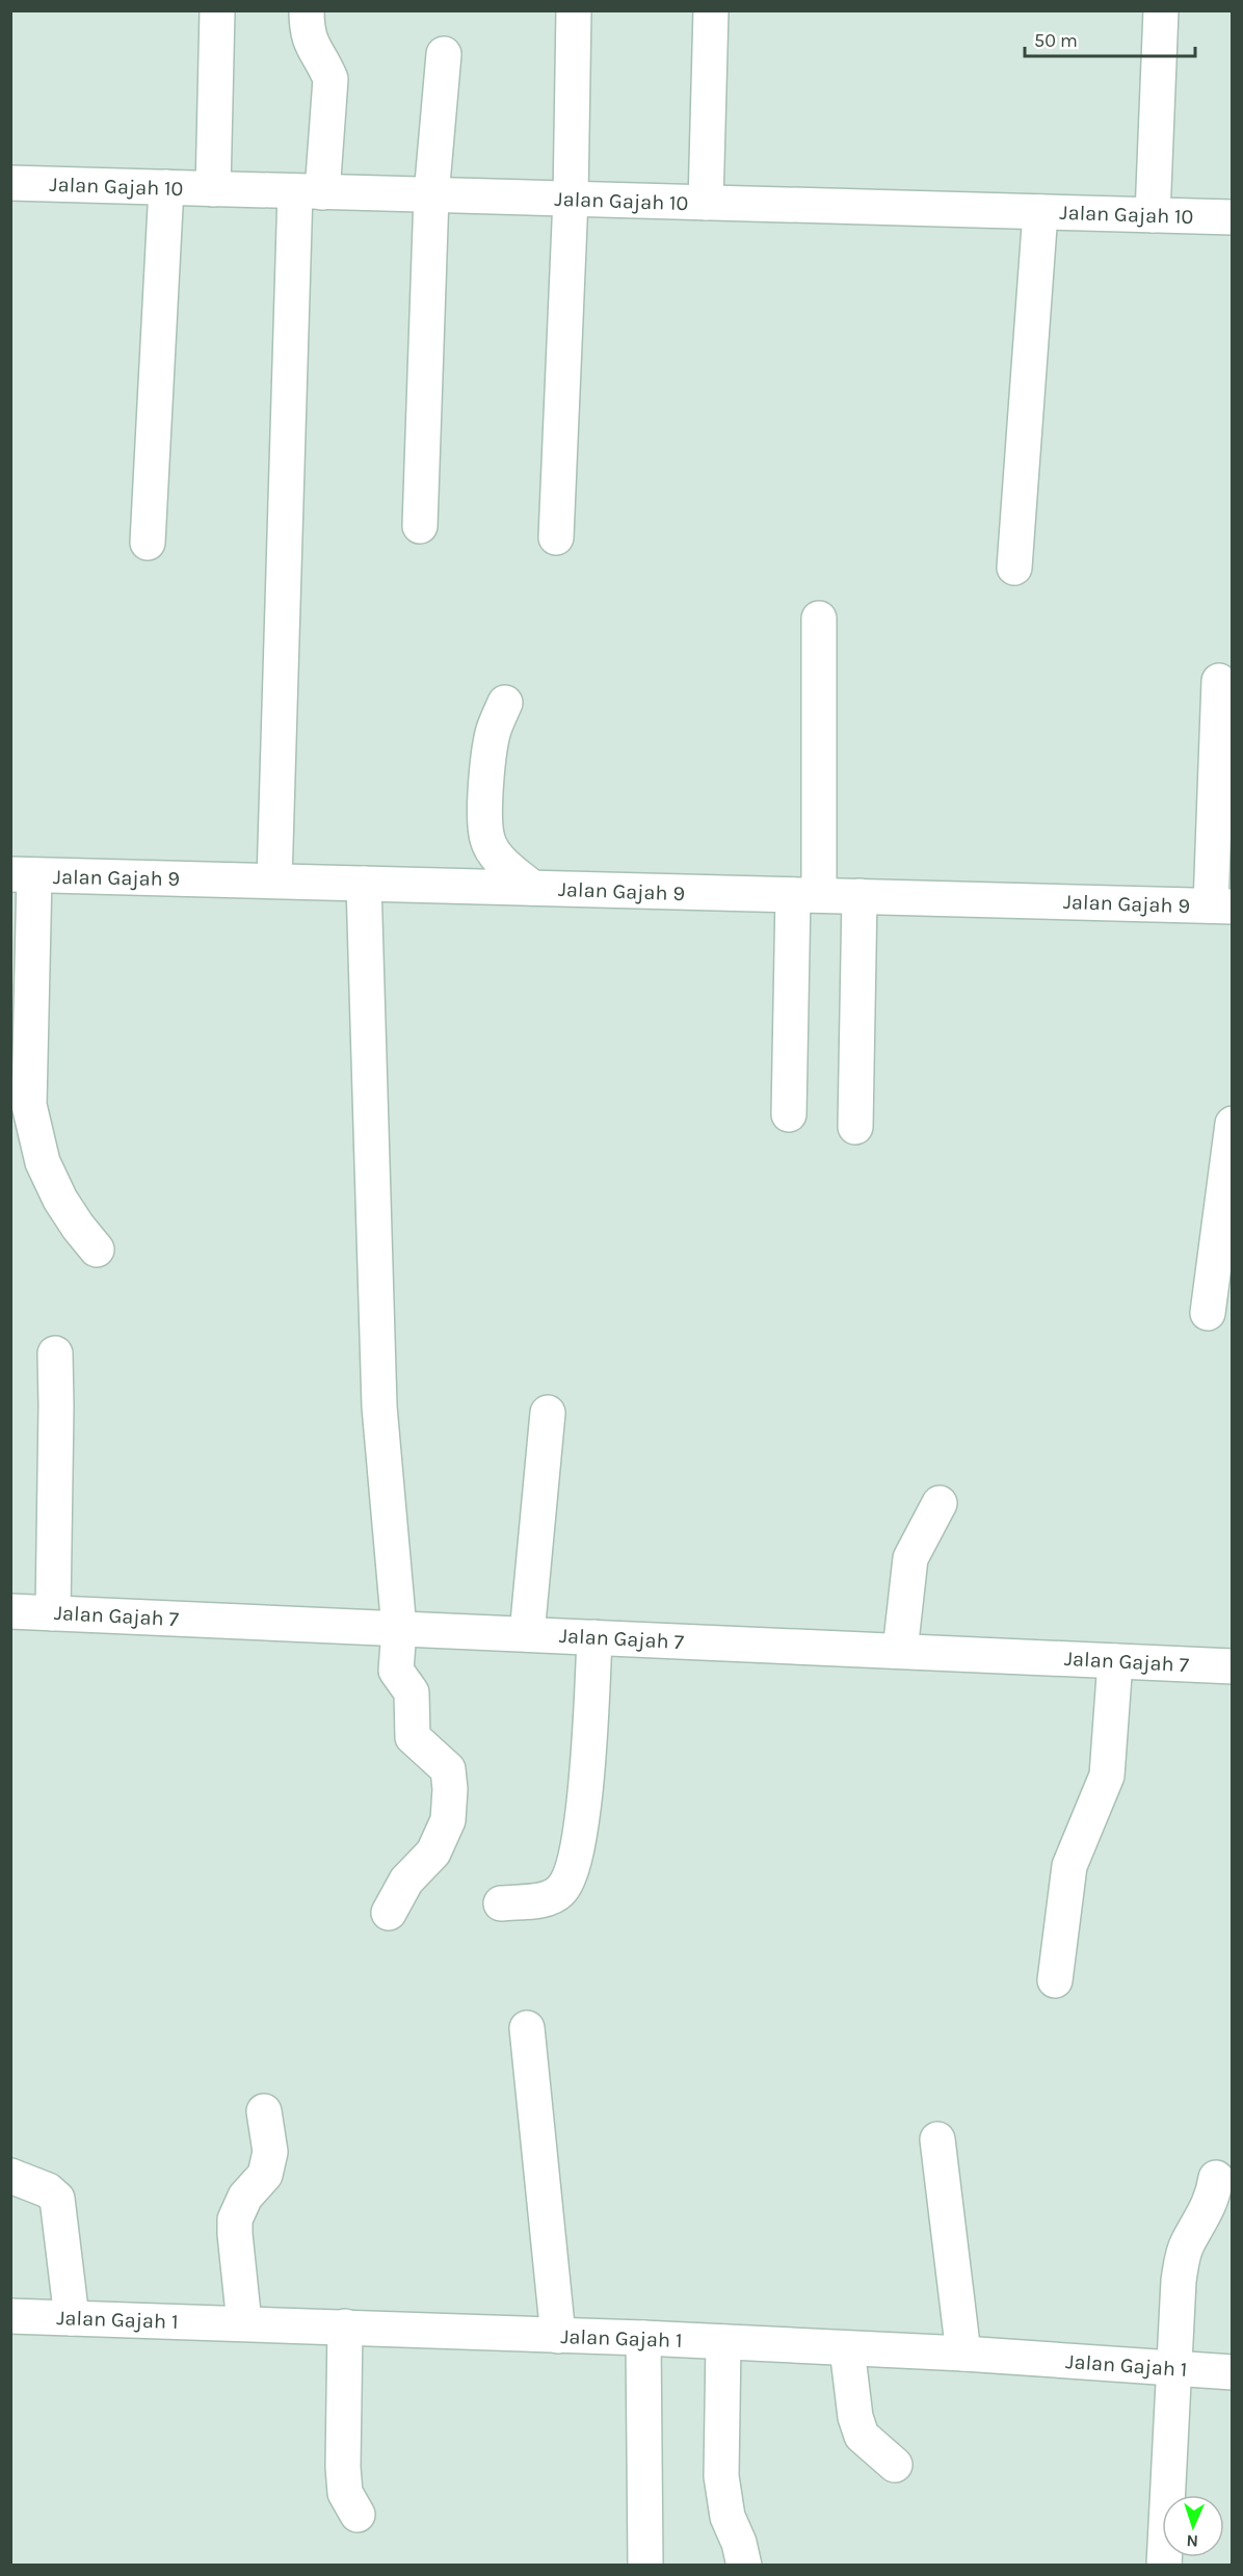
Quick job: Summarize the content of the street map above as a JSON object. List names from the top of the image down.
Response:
{
  "streets": {
    "street": [
      "Jalan Gajah 10",
      "Jalan Gajah 9",
      "Jalan Gajah 7",
      "Jalan Gajah 1"
    ]
  },
  "scale_bar": "50 m",
  "north": "bottom"
}
